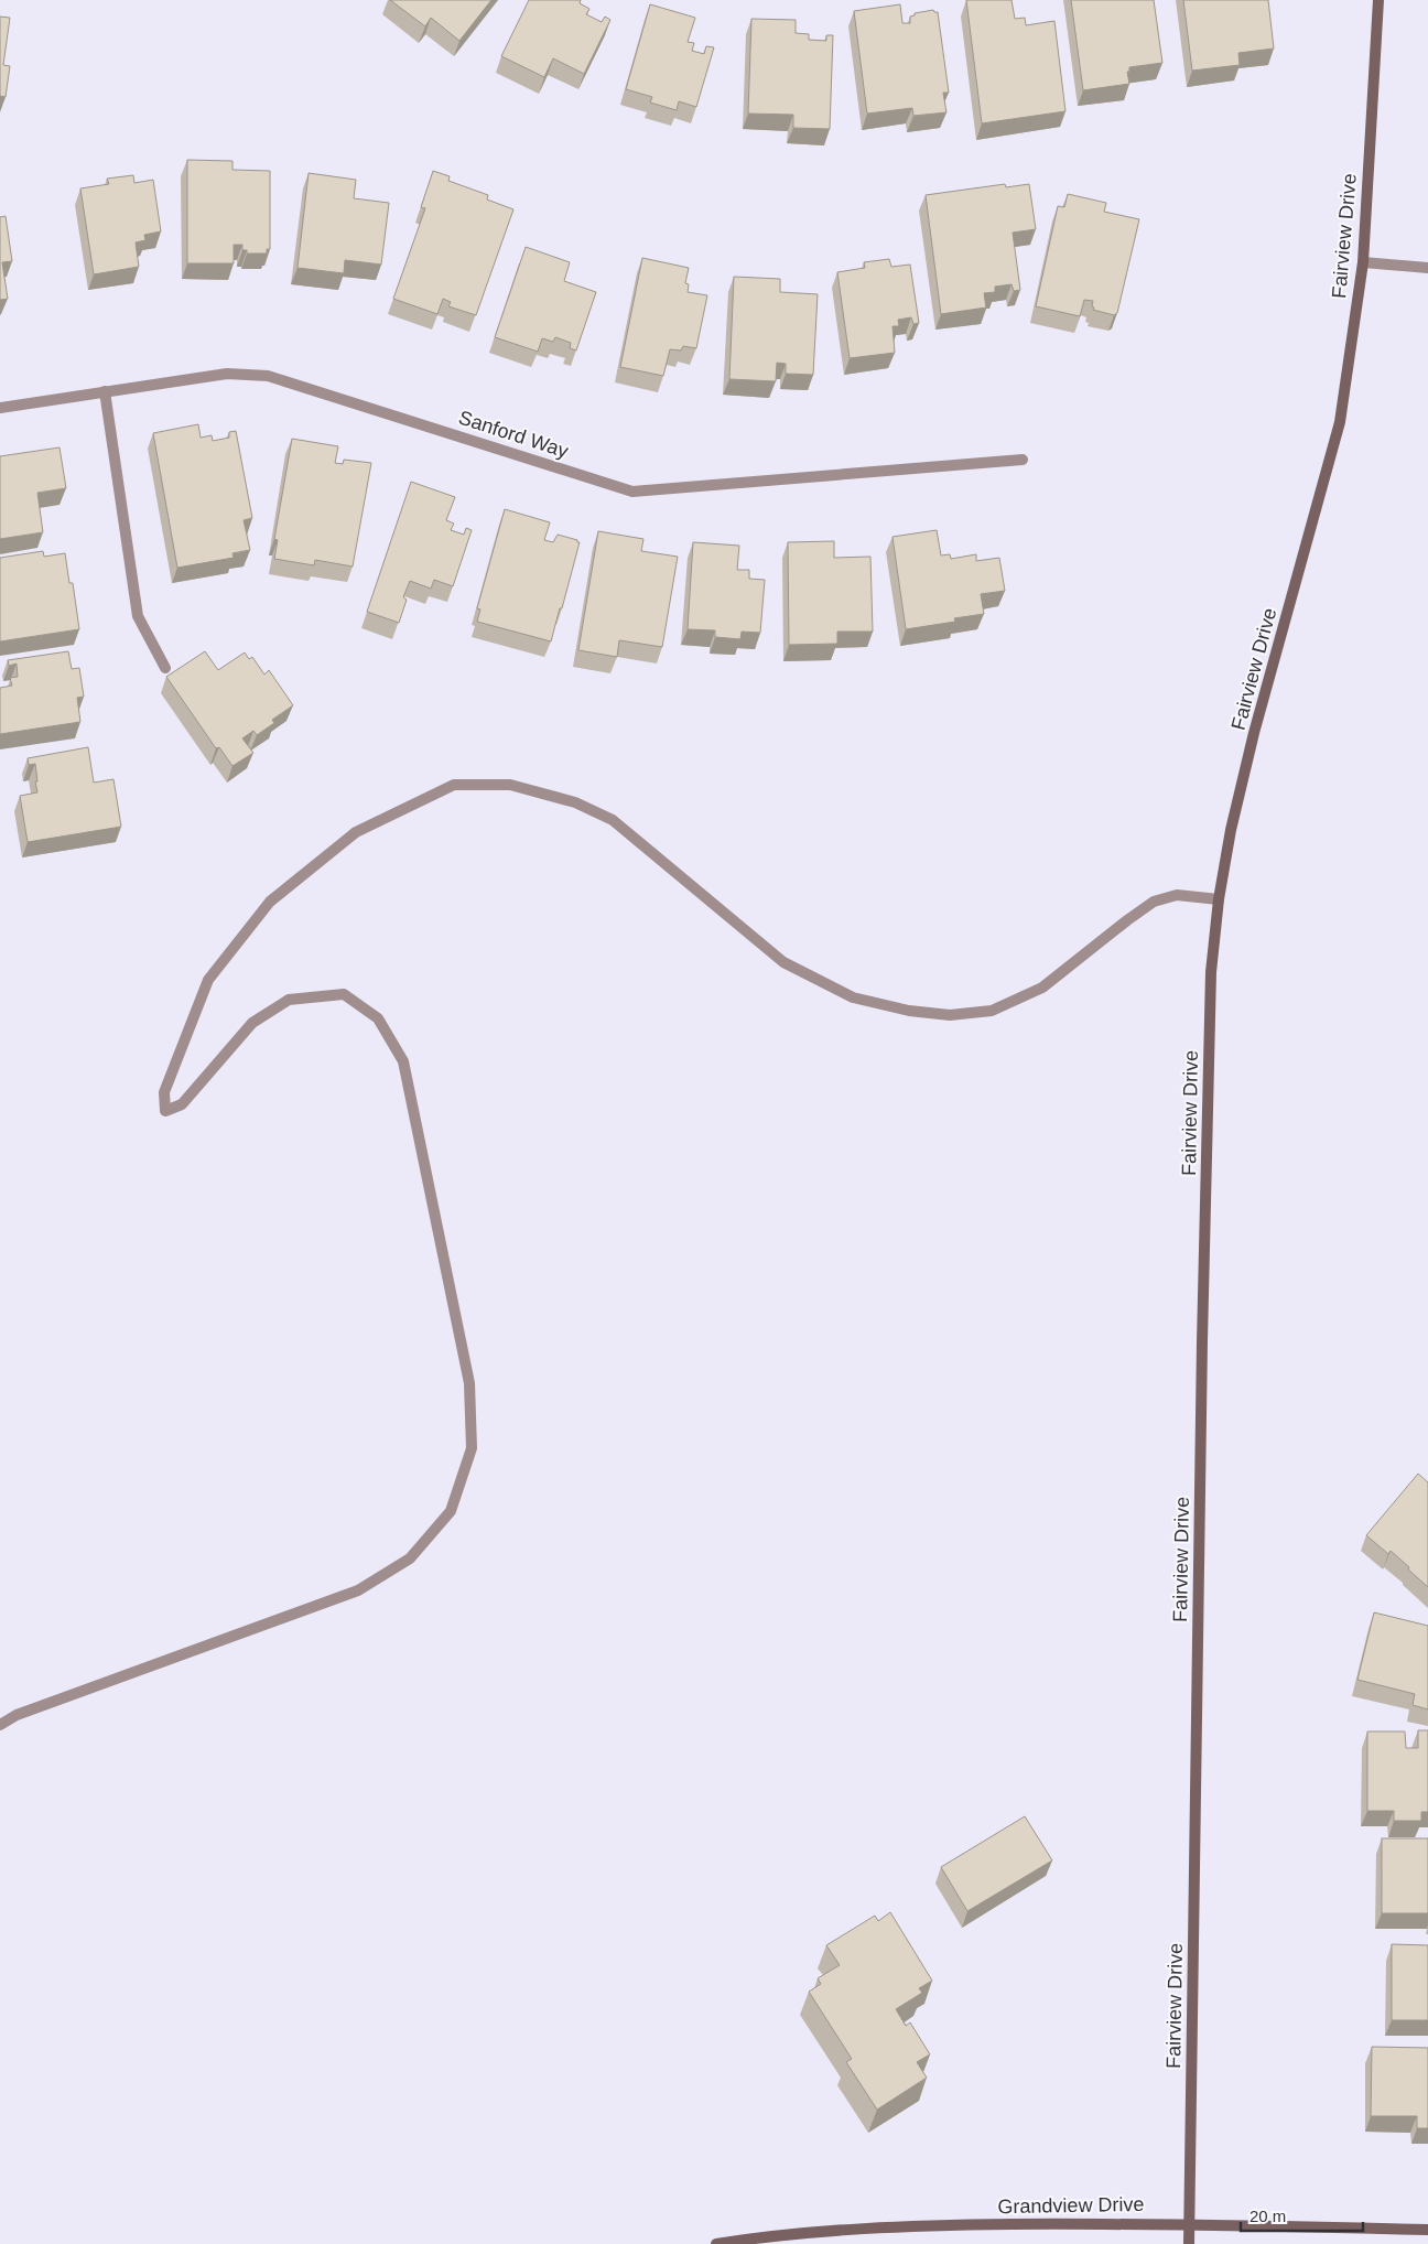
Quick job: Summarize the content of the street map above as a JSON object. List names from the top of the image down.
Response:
{
  "streets": {
    "street": ["Fairview Drive", "Sanford Way", "Grandview Drive"]
  },
  "crossings": [
    ["Fairview Drive", "Grandview Drive"]
  ],
  "scale_bar": "20 m"
}
